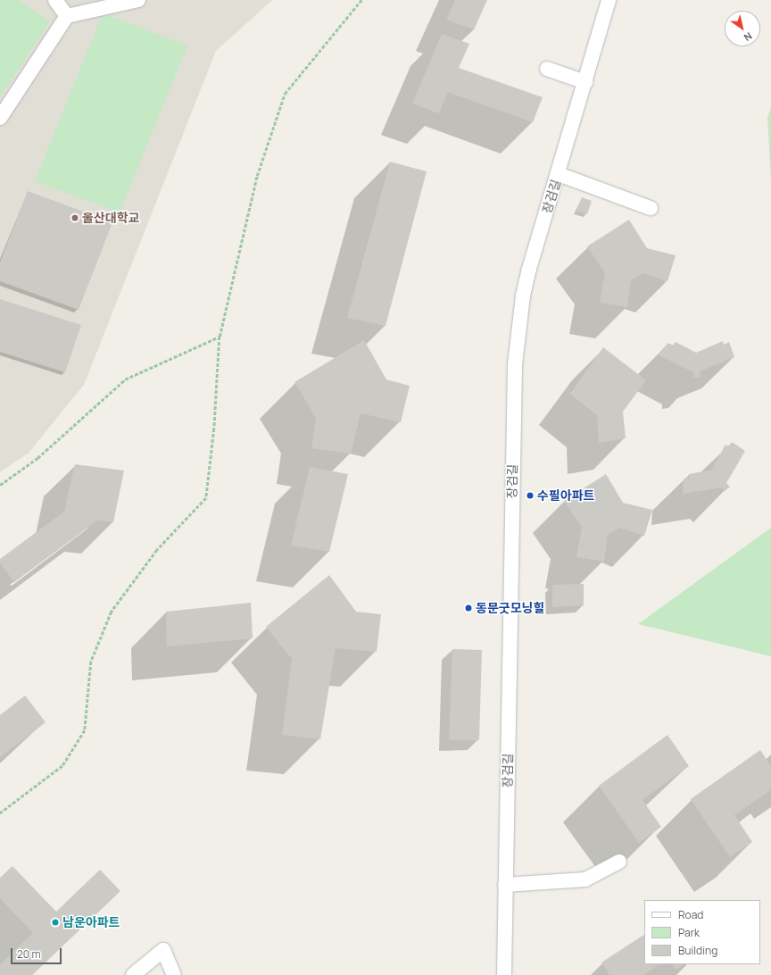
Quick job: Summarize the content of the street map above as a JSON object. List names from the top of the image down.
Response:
{
  "streets": {
    "street": ["장검길"]
  },
  "places": [
    "울산대학교",
    "수필아파트",
    "동문굿모닝힐",
    "남운아파트"
  ],
  "legend": ["Road", "Park", "Building"],
  "scale_bar": "20 m",
  "north": "bottom right"
}
